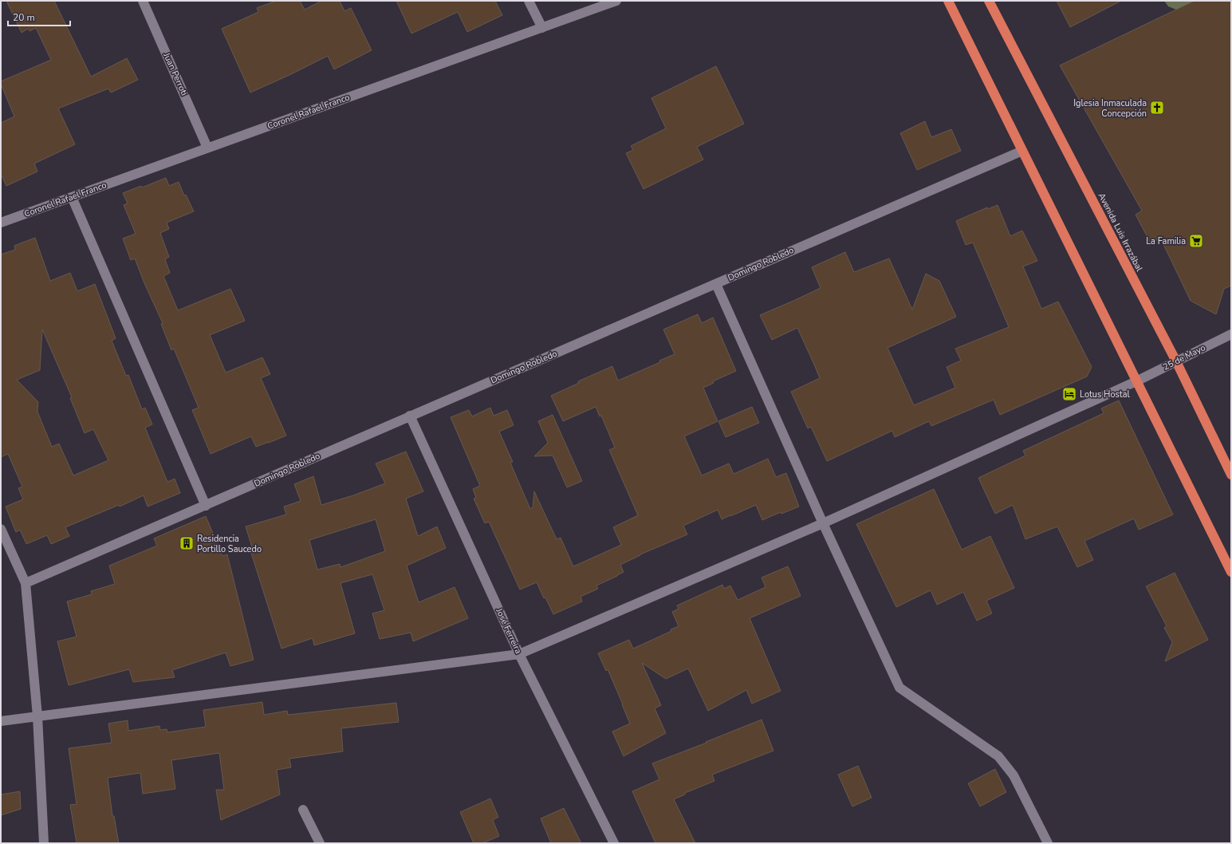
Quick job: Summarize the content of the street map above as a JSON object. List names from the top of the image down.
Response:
{
  "streets": {
    "highway": ["Avenida Luis Irrazábal"],
    "street": [
      "Juan Perroti",
      "Coronel Rafael Franco",
      "Domingo Robledo",
      "25 de Mayo",
      "José Ferreira"
    ]
  },
  "crossings": [
    ["Juan Perroti", "Coronel Rafael Franco"],
    ["Avenida Luis Irrazábal", "25 de Mayo"],
    ["Domingo Robledo", "José Ferreira"],
    ["25 de Mayo", "José Ferreira"]
  ],
  "places": {
    "church": ["Iglesia Inmaculada Concepción"],
    "supermarket": ["La Familia"],
    "hotel": ["Lotus Hostal"],
    "building": ["Residencia Portillo Saucedo"]
  },
  "scale_bar": "20 m"
}
